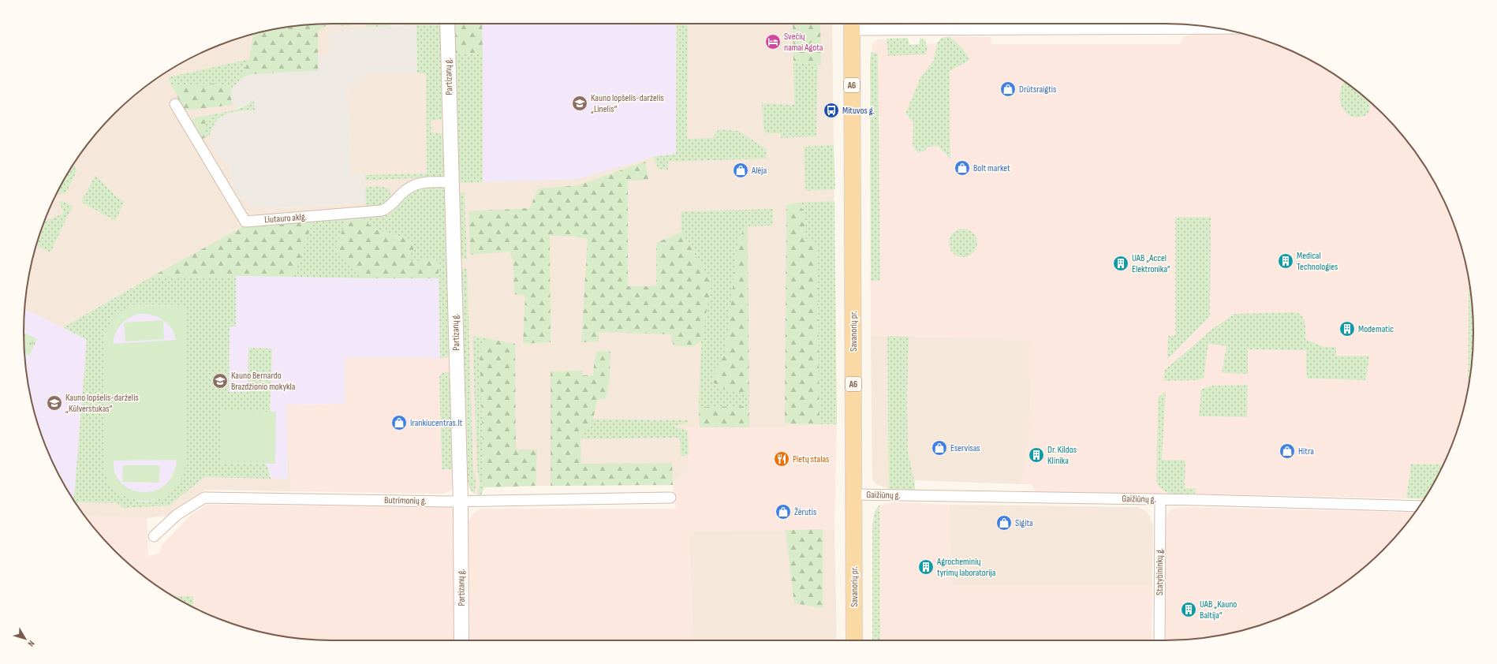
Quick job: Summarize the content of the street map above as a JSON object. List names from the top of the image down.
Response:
{
  "streets": {
    "main road": ["A6", "Savanorių pr."],
    "street": [
      "Partizanų g.",
      "Liutauro aklg.",
      "Gaižiūnų g.",
      "Butrimonių g.",
      "Statybininkų g."
    ]
  },
  "crossings": [
    ["Partizanų g.", "Liutauro aklg."],
    ["Partizanų g.", "Butrimonių g."],
    ["Savanorių pr.", "Gaižiūnų g."],
    ["Gaižiūnų g.", "Statybininkų g."]
  ],
  "places": {
    "hotel": ["Svečių namai Agota"],
    "shop": [
      "Drūtsraigtis",
      "Bolt market",
      "Alėja",
      "Irankiucentras.lt",
      "Eservisas",
      "Hitra",
      "Žėrutis",
      "Sigita"
    ],
    "school or university": ["Kauno lopšelis-darželis „Linelis“", "Kauno Bernardo Brazdžionio mokykla", "Kauno lopšelis-darželis „Kūlverstukas“"],
    "bus stop": ["Mituvos g."],
    "building": [
      "Medical Technologies",
      "UAB „Accel Elektronika“",
      "Modematic",
      "Dr. Kildos Klinika",
      "Agrocheminių tyrimų laboratorija",
      "UAB „Kauno Baltija“"
    ],
    "restaurant": ["Pietų stalas"]
  },
  "north": "bottom right"
}
